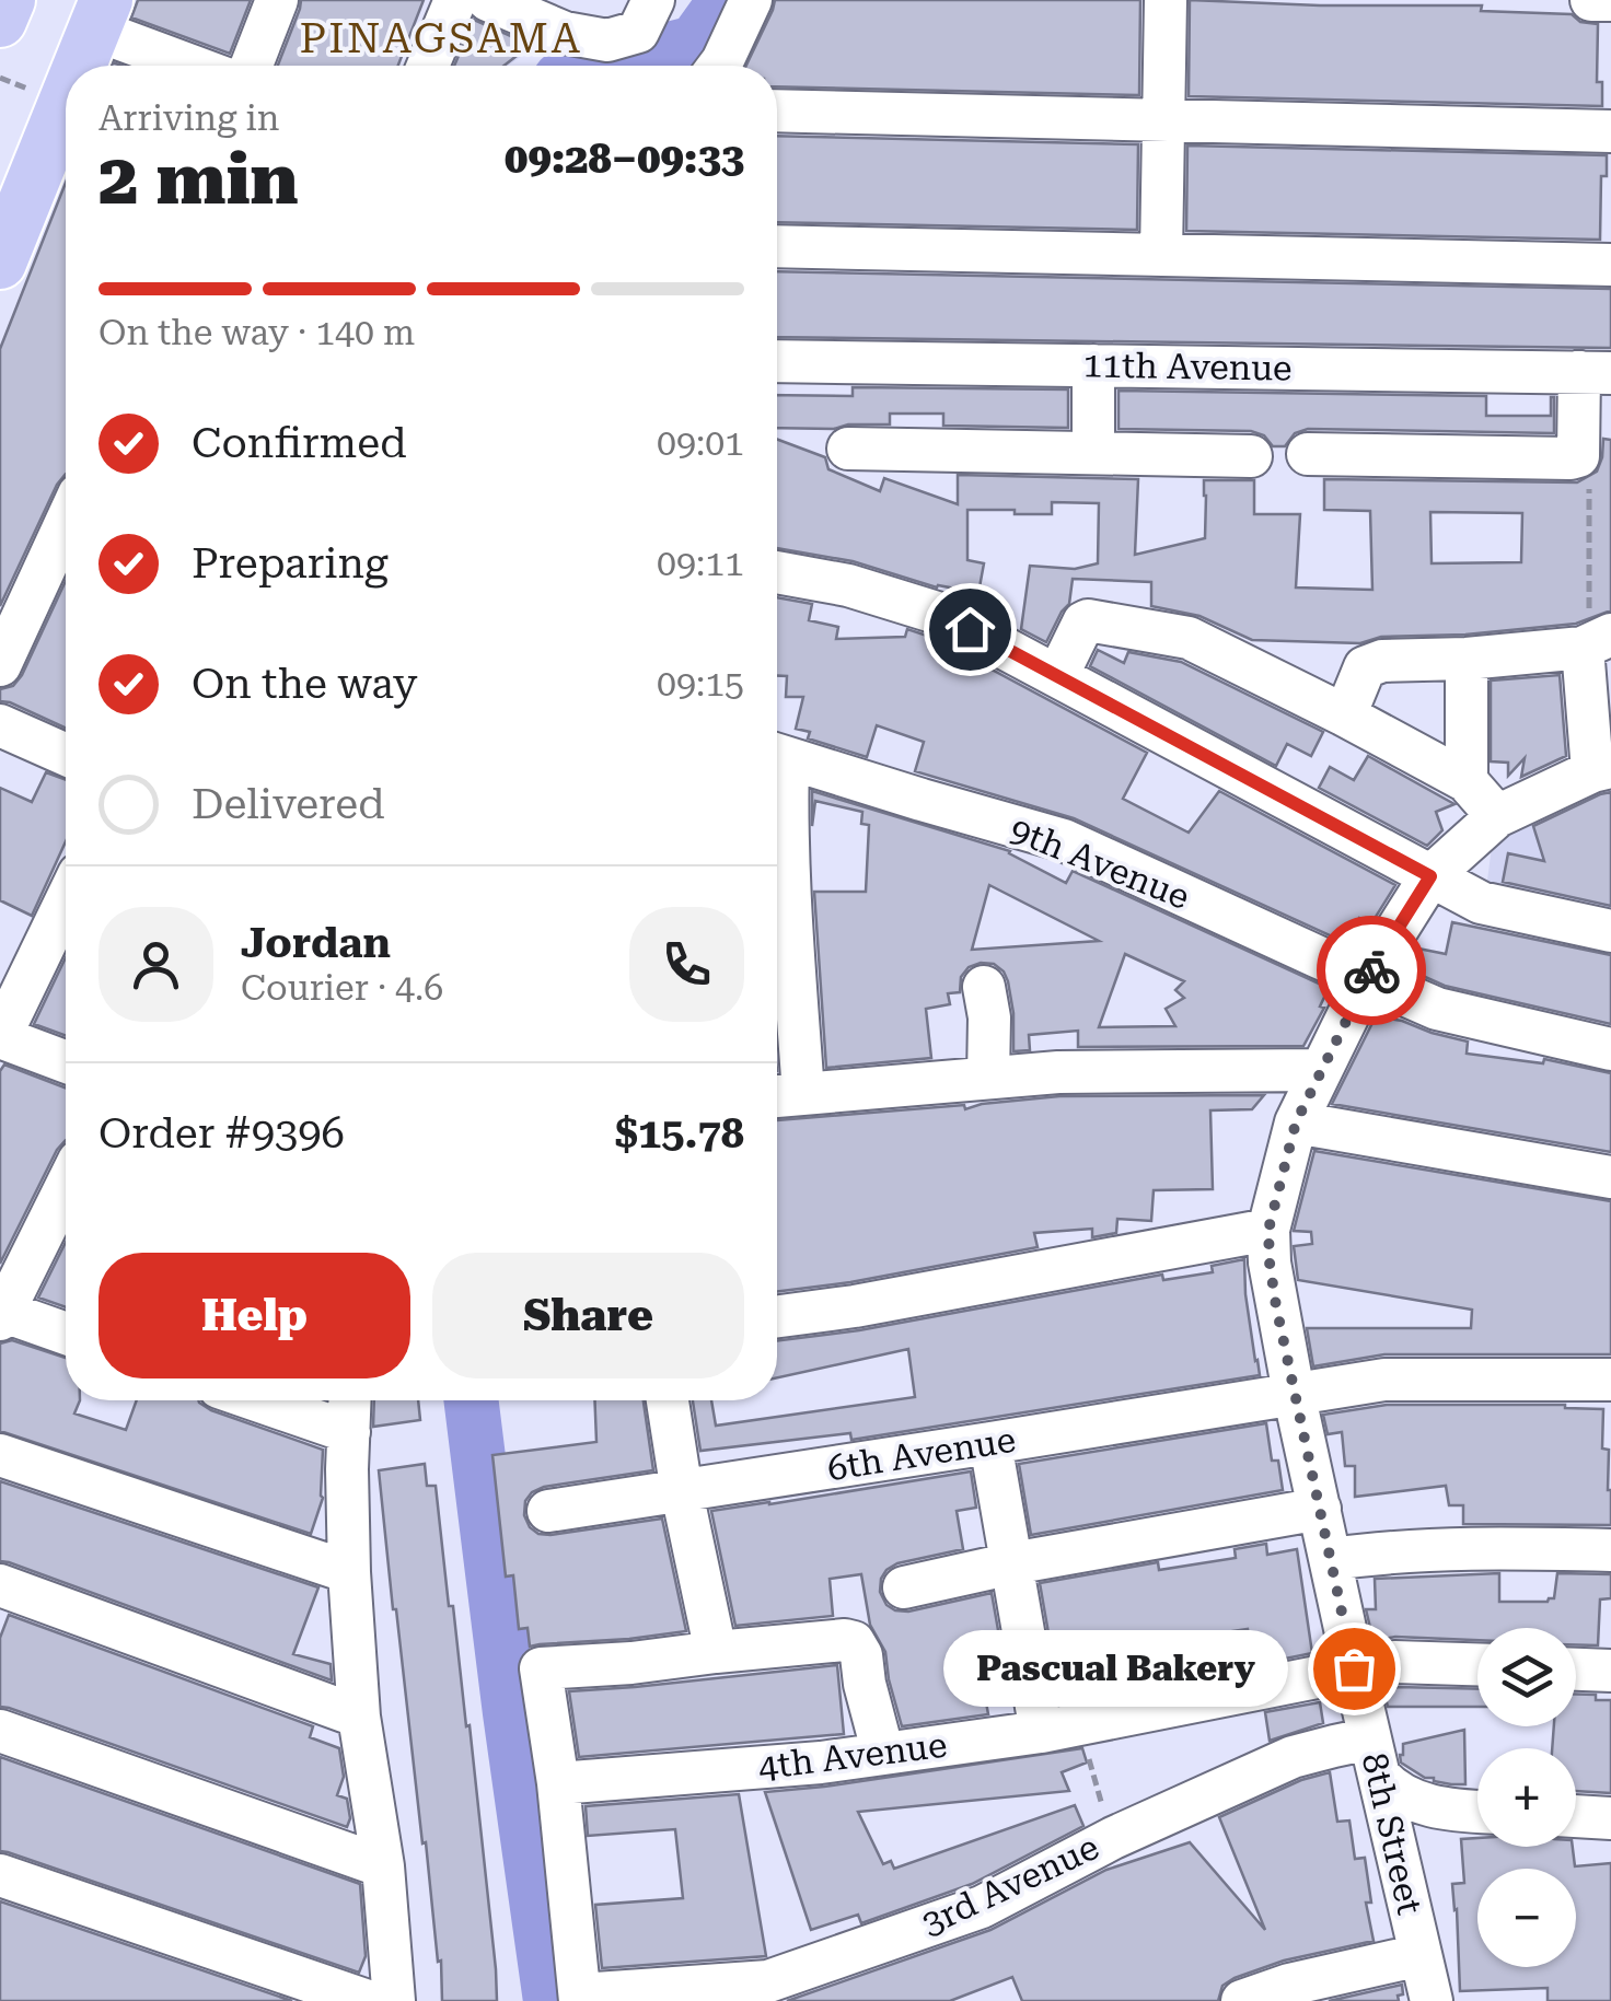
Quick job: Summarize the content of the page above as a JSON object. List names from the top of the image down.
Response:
{
  "streets": {
    "street": [
      "11th Avenue",
      "9th Avenue",
      "6th Avenue",
      "4th Avenue",
      "8th Street",
      "3rd Avenue"
    ]
  },
  "crossings": [
    ["9th Avenue", "8th Street"],
    ["6th Avenue", "8th Street"],
    ["4th Avenue", "8th Street"],
    ["8th Street", "3rd Avenue"]
  ],
  "districts": ["PINAGSAMA"],
  "places": ["Pascual Bakery"],
  "page": {
    "heading": ["2 min", "Arriving in", "09:28–09:33"],
    "panel": [
      "Jordan",
      "Courier · 4.6",
      "Order #9396",
      "$15.78"
    ],
    "bar": "On the way · 140 m",
    "list": [
      ["Confirmed", "09:01"],
      ["Preparing", "09:11"],
      ["On the way", "09:15"],
      "Delivered"
    ],
    "buttons": ["Help", "Share"],
    "map_buttons": ["+", "−"],
    "bubble": "Pascual Bakery"
  }
}
